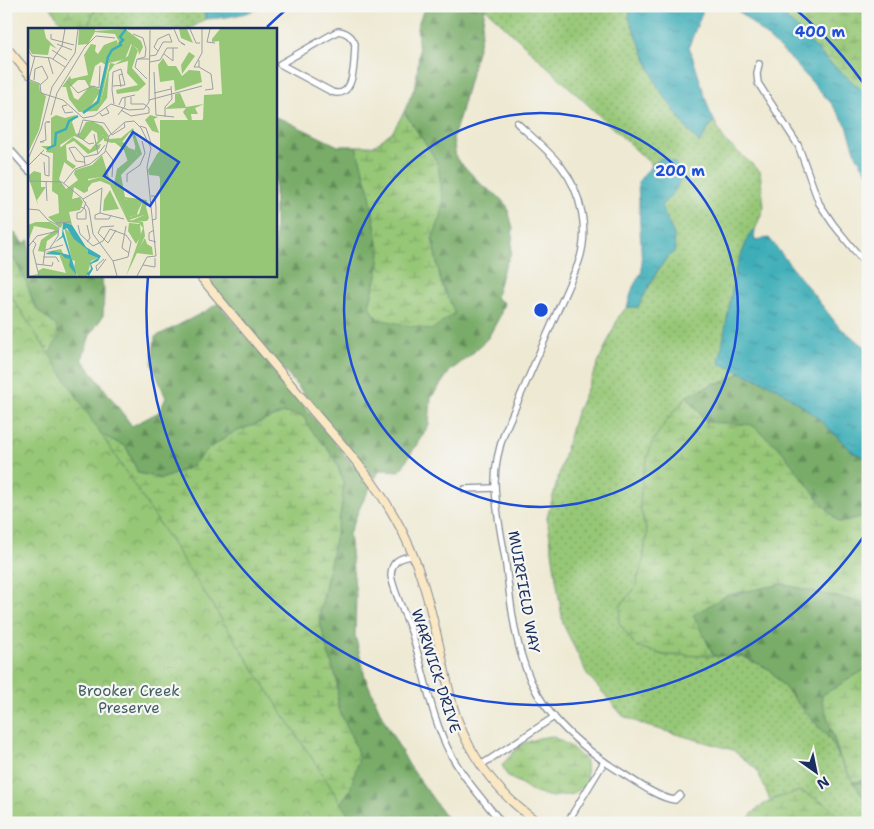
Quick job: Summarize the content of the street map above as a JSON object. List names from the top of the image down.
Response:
{
  "streets": {
    "street": ["MUIRFIELD WAY", "WARWICK DRIVE"]
  },
  "parks": ["Brooker Creek Preserve"],
  "north": "bottom right",
  "rings": ["400 m", "200 m"]
}
